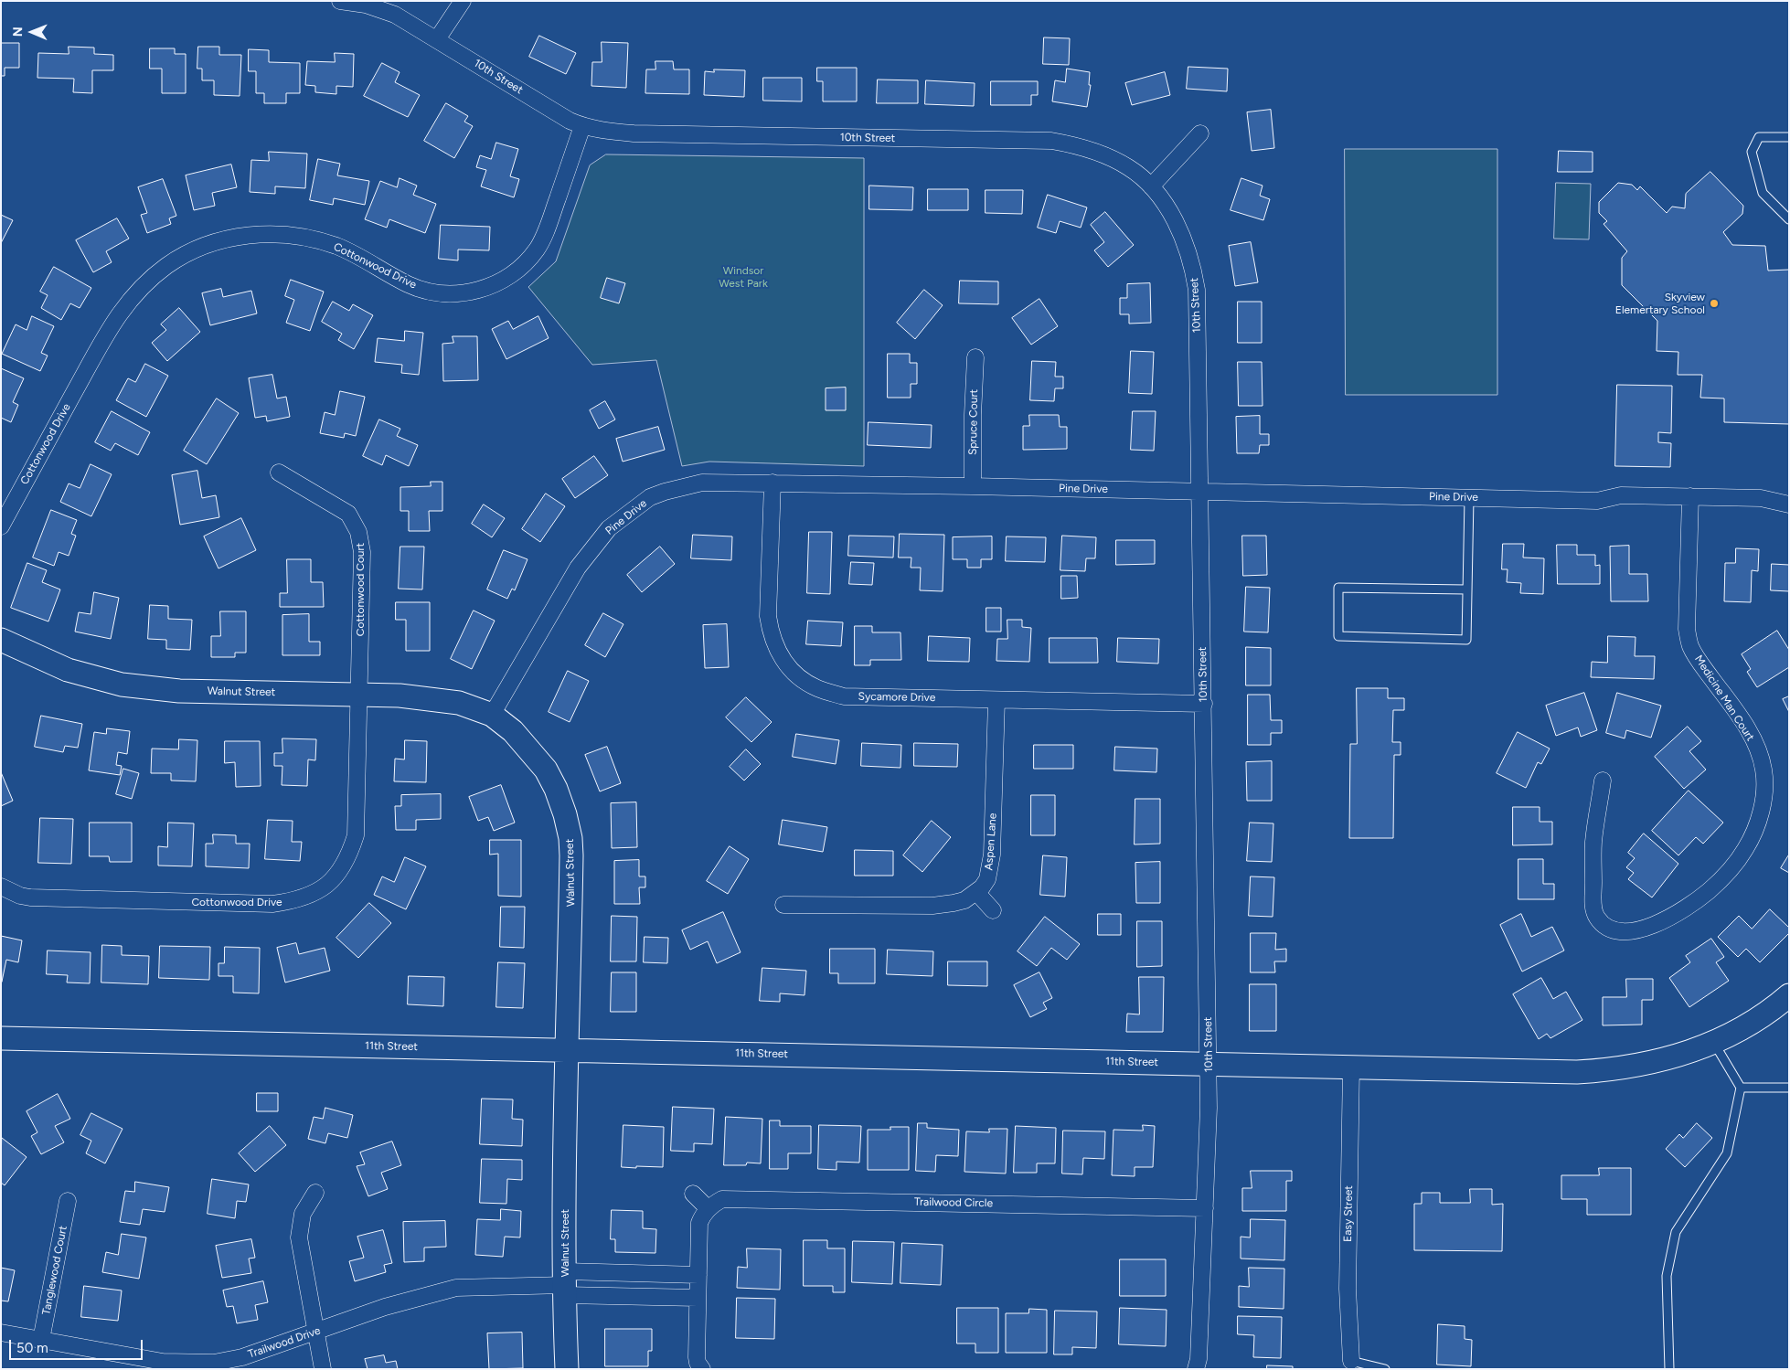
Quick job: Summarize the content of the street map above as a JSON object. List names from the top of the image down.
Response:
{
  "streets": {
    "street": [
      "10th Street",
      "Cottonwood Drive",
      "Spruce Court",
      "Pine Drive",
      "Cottonwood Court",
      "Walnut Street",
      "Sycamore Drive",
      "Medicine Man Court",
      "Aspen Lane",
      "11th Street",
      "Trailwood Circle",
      "Easy Street",
      "Tanglewood Court",
      "Trailwood Drive"
    ]
  },
  "crossings": [
    ["10th Street", "Cottonwood Drive"],
    ["10th Street", "Pine Drive"],
    ["10th Street", "Sycamore Drive"],
    ["10th Street", "11th Street"],
    ["10th Street", "Trailwood Circle"],
    ["Cottonwood Drive", "Cottonwood Court"],
    ["Cottonwood Drive", "Walnut Street"],
    ["Spruce Court", "Pine Drive"],
    ["Pine Drive", "Walnut Street"],
    ["Pine Drive", "Sycamore Drive"],
    ["Pine Drive", "Medicine Man Court"],
    ["Cottonwood Court", "Walnut Street"],
    ["Walnut Street", "11th Street"],
    ["Walnut Street", "Trailwood Drive"],
    ["Sycamore Drive", "Aspen Lane"],
    ["11th Street", "Easy Street"],
    ["Tanglewood Court", "Trailwood Drive"]
  ],
  "parks": ["Windsor West Park"],
  "places": ["Skyview Elemertary School"],
  "scale_bar": "50 m",
  "north": "left"
}
